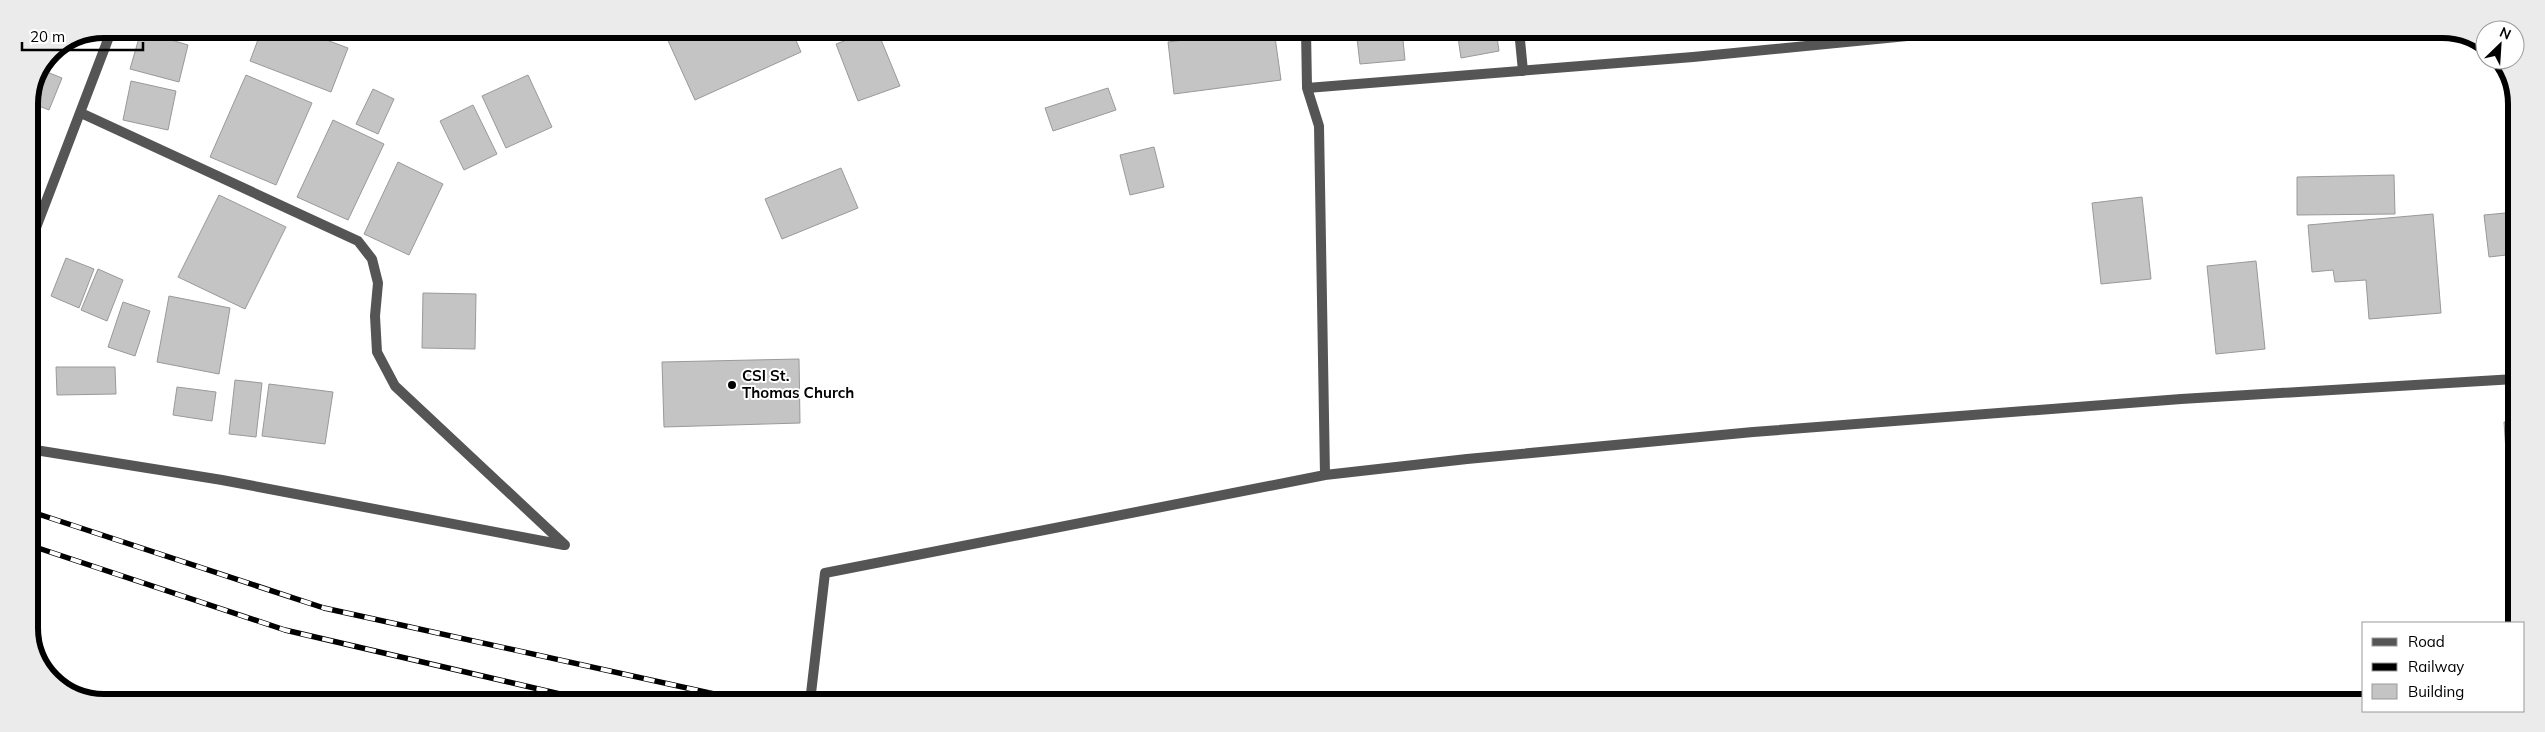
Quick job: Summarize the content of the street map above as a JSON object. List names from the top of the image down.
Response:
{
  "places": ["CSI St. Thomas Church"],
  "legend": ["Road", "Railway", "Building"],
  "scale_bar": "20 m",
  "north": "top right"
}
